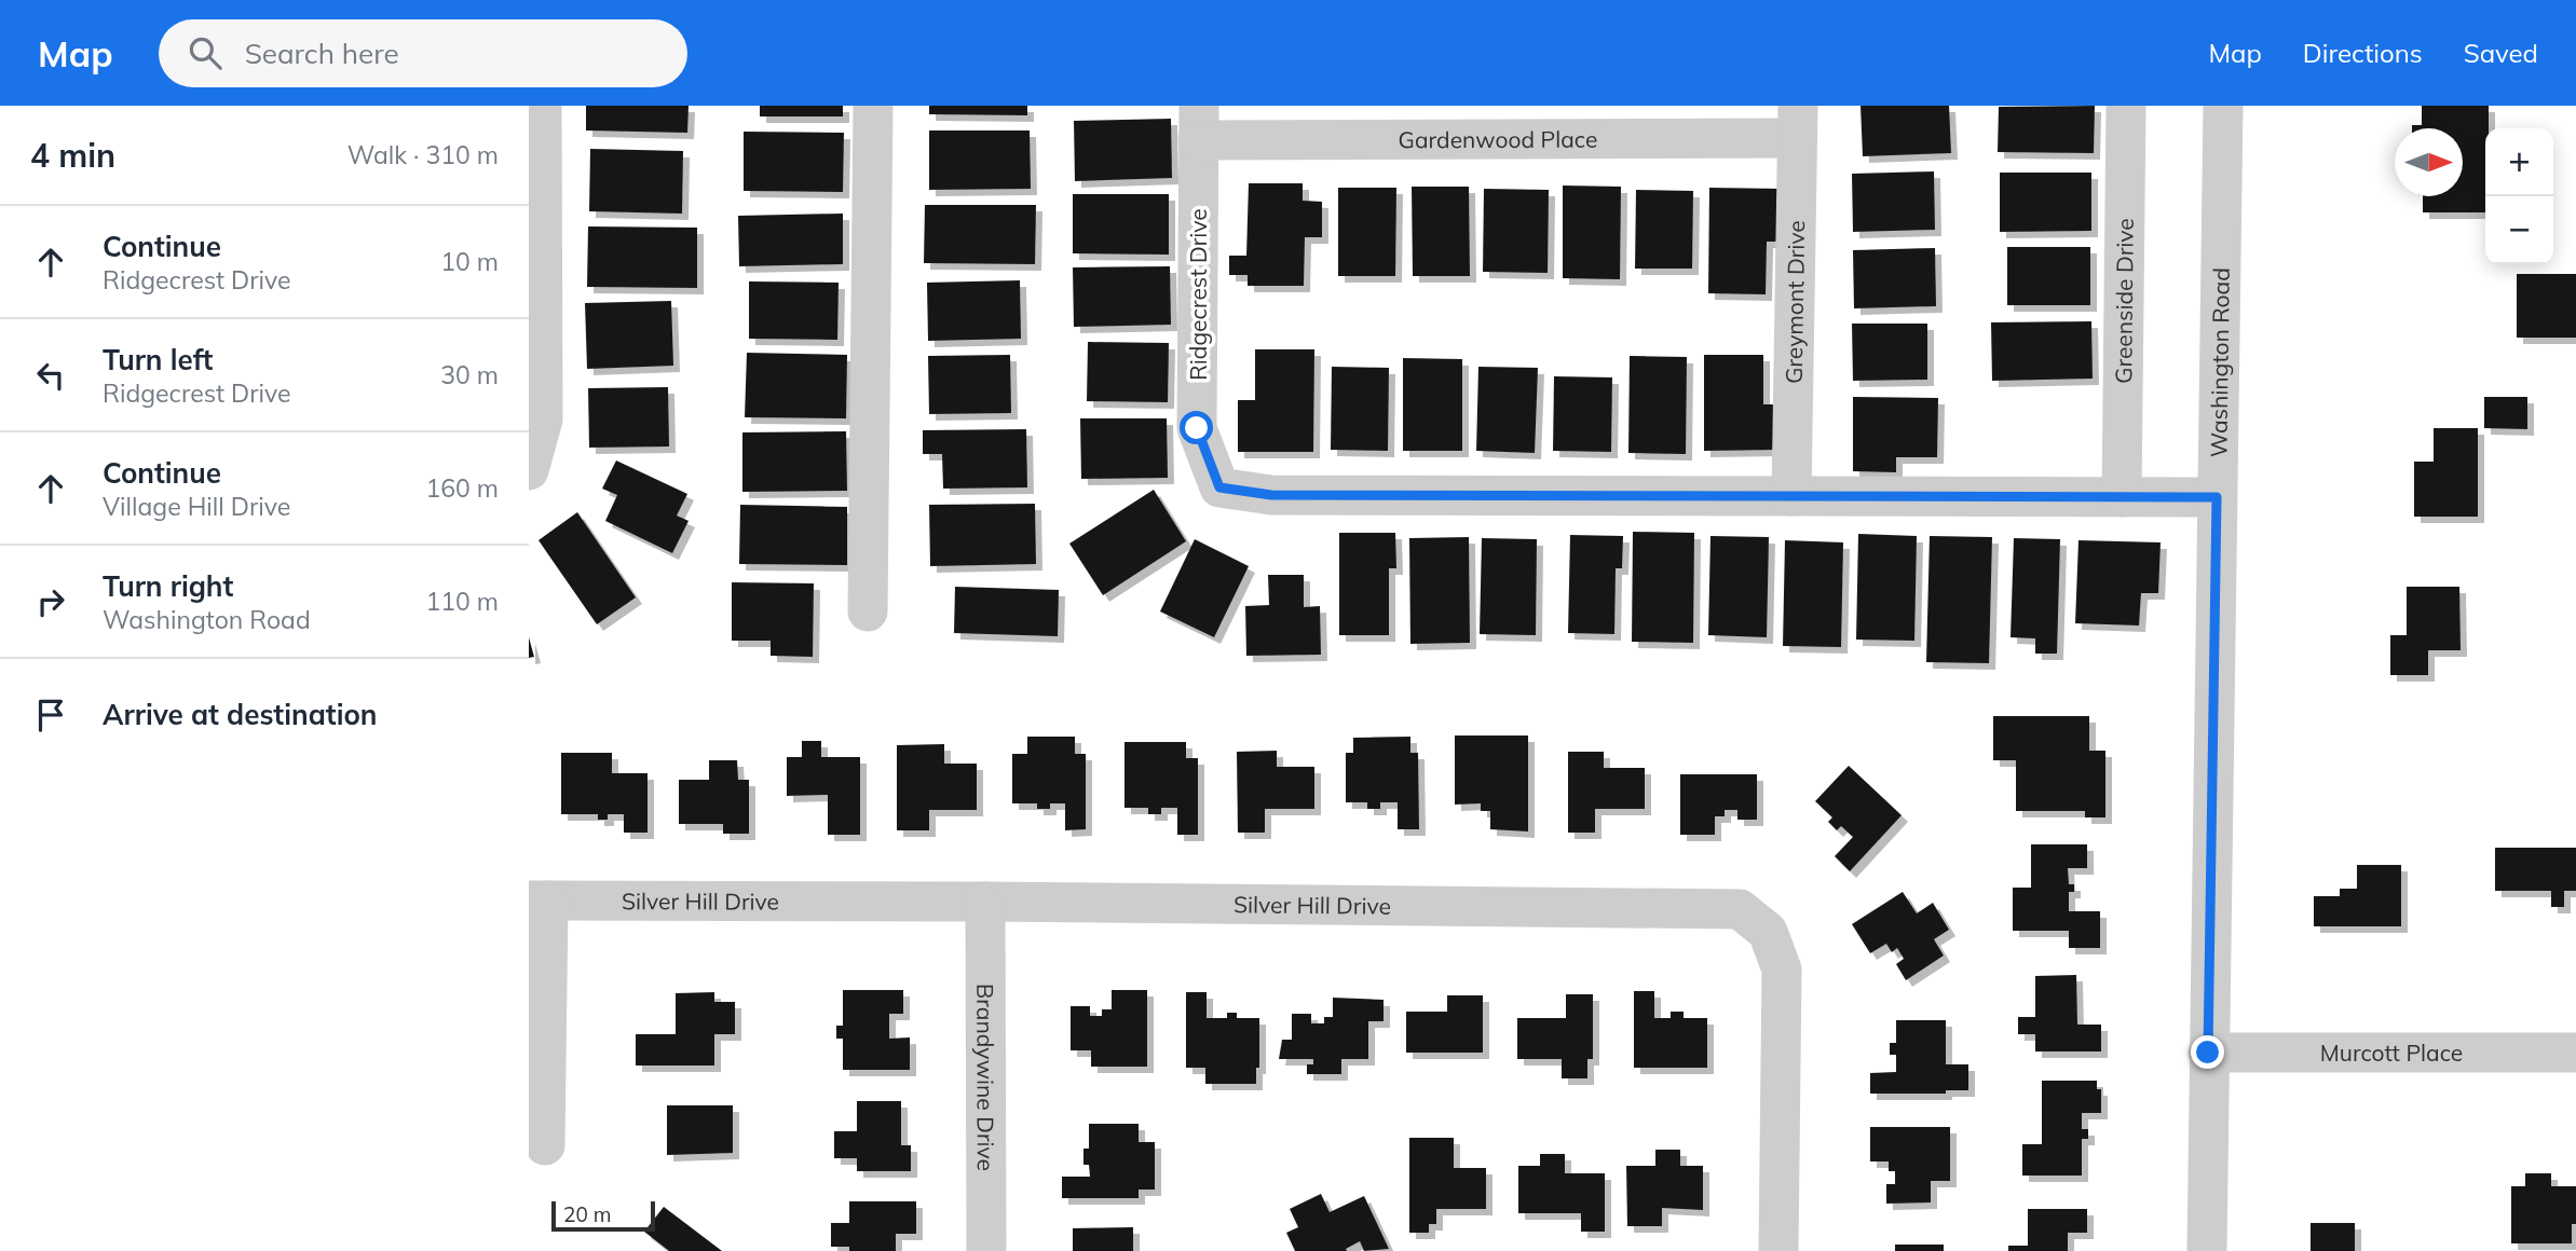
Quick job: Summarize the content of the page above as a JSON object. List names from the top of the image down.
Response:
{
  "streets": {
    "street": [
      "Gardenwood Place",
      "Ridgecrest Drive",
      "Greymont Drive",
      "Greenside Drive",
      "Washington Road",
      "Silver Hill Drive",
      "Murcott Place",
      "Brandywine Drive"
    ]
  },
  "crossings": [
    ["Gardenwood Place", "Ridgecrest Drive"],
    ["Gardenwood Place", "Greymont Drive"],
    ["Ridgecrest Drive", "Greymont Drive"],
    ["Washington Road", "Murcott Place"],
    ["Silver Hill Drive", "Brandywine Drive"]
  ],
  "scale_bar": "20 m",
  "north": "right",
  "page": {
    "header": "Map",
    "search": "Search here",
    "nav": ["Map", "Directions", "Saved"],
    "heading": ["4 min", "Walk · 310 m"],
    "map_buttons": ["+", "−"],
    "list": [
      ["Continue", "Ridgecrest Drive", "10 m"],
      ["Turn left", "Ridgecrest Drive", "30 m"],
      ["Continue", "Village Hill Drive", "160 m"],
      ["Turn right", "Washington Road", "110 m"],
      "Arrive at destination"
    ],
    "scale": "20 m"
  }
}
